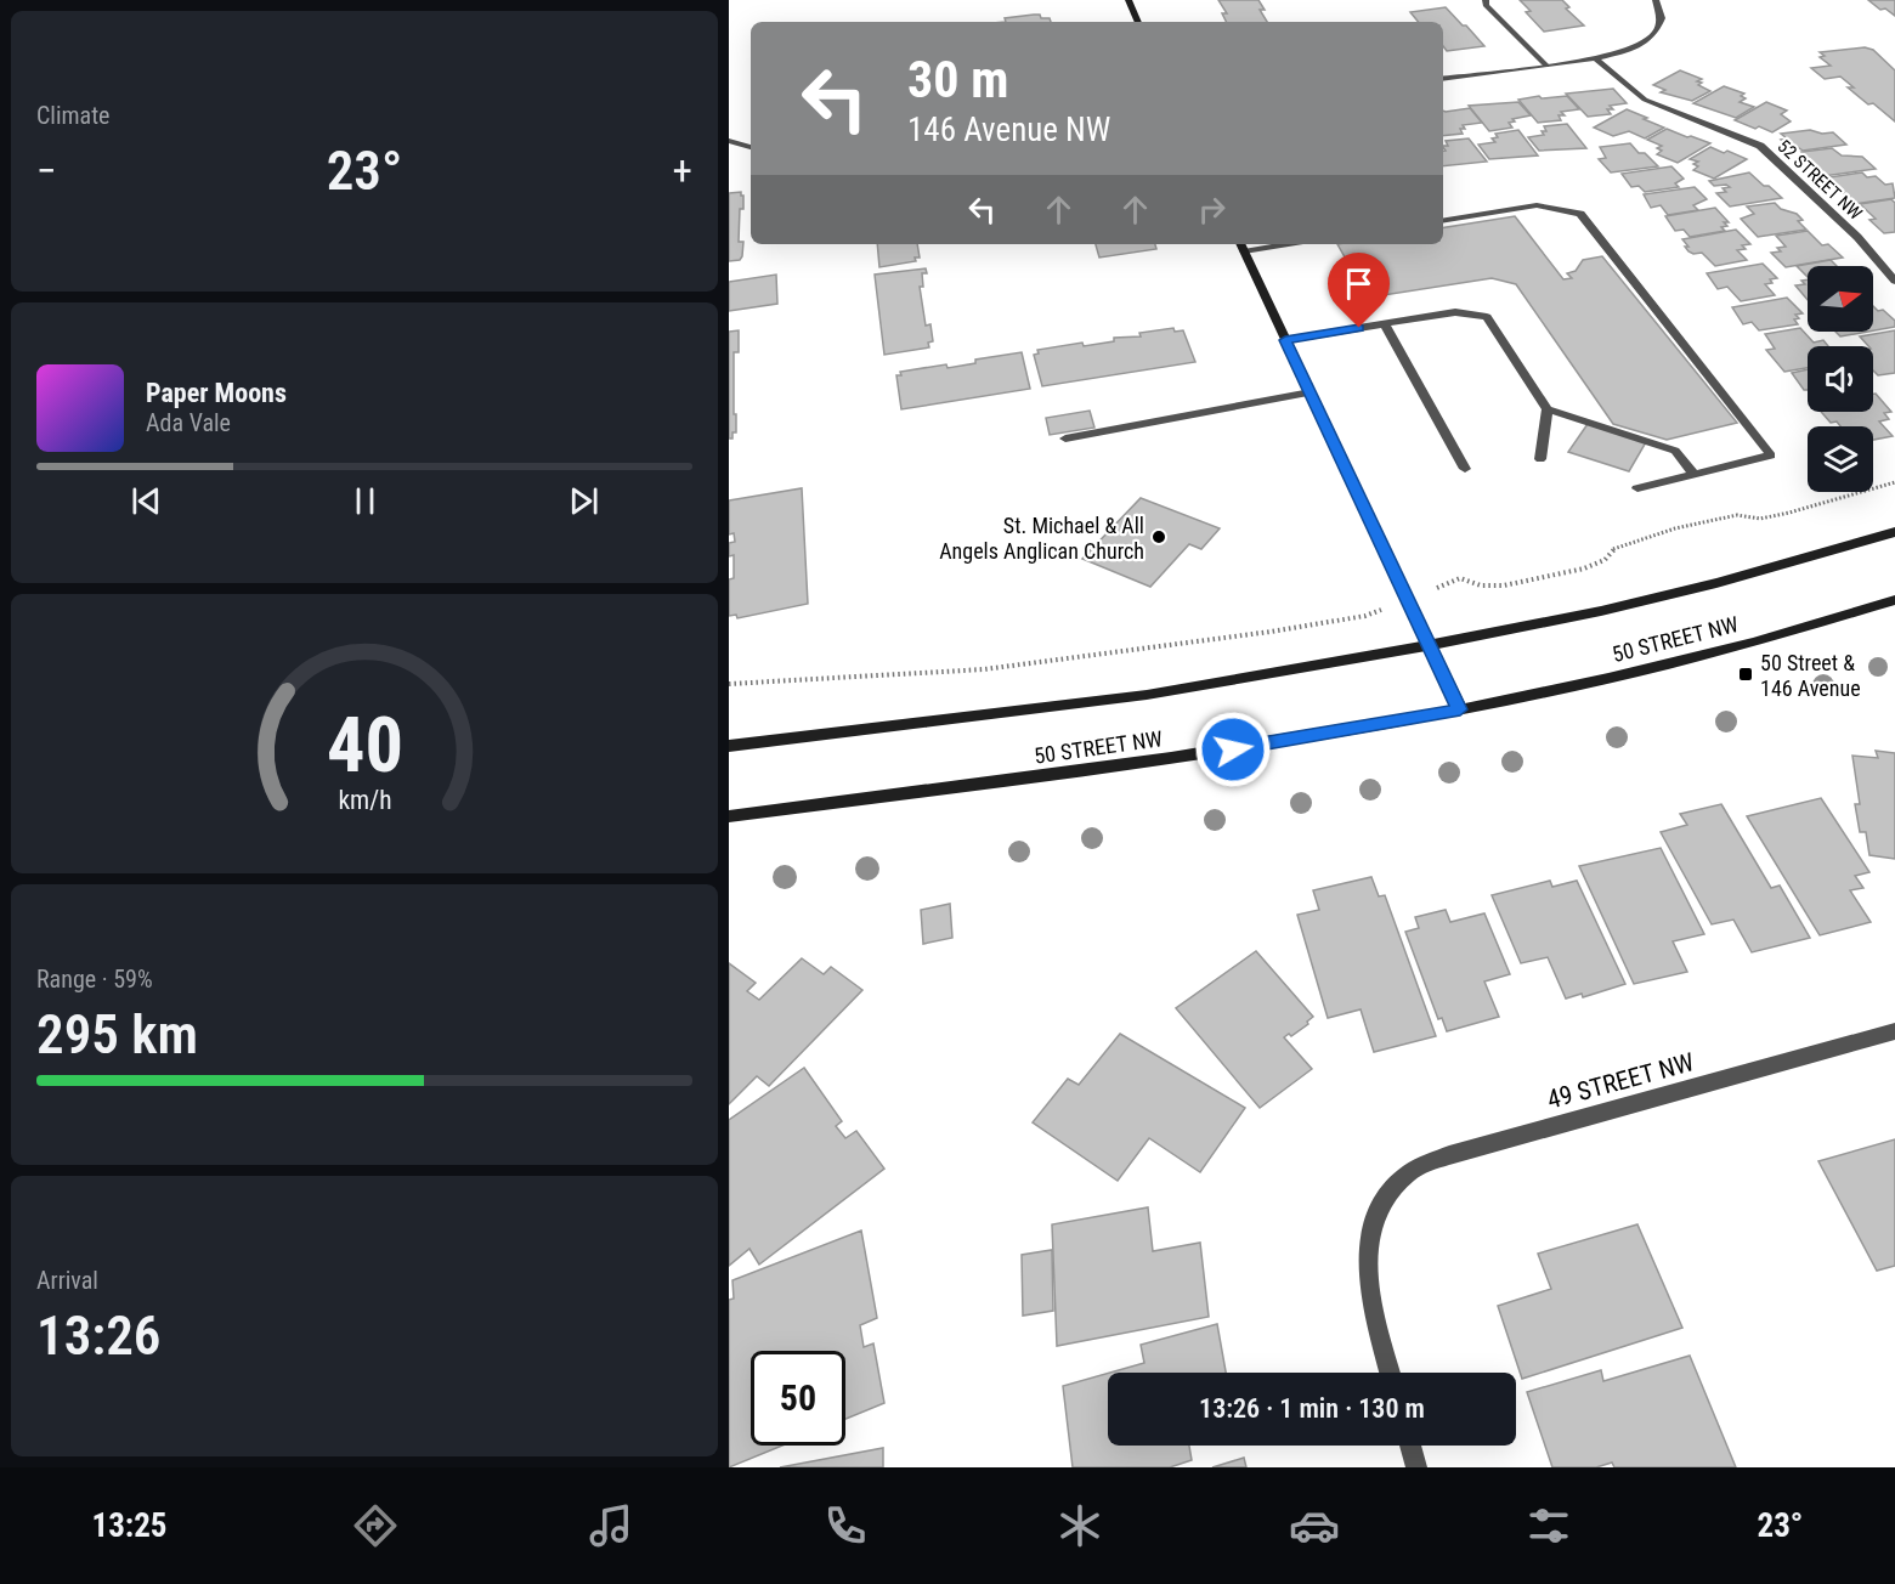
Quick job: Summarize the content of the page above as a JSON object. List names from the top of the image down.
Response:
{
  "streets": {
    "main road": ["50 STREET NW"],
    "street": ["52 STREET NW", "49 STREET NW"]
  },
  "places": {
    "other": ["St. Michael & All Angels Anglican Church"],
    "transit": ["50 Street & 146 Avenue"]
  },
  "north": "right",
  "page": {
    "tile": [
      "Climate",
      ["Range · 59%", "295 km"],
      ["Arrival", "13:26"]
    ],
    "turn": ["30 m", "146 Avenue NW"],
    "heat": ["−", "23°", "+"],
    "song": ["Paper Moons", "Ada Vale"],
    "limit": "50",
    "trip": "13:26 · 1 min · 130 m",
    "tabs": ["13:25", "23°"],
    "gauge": ["40", "km/h"]
  }
}
